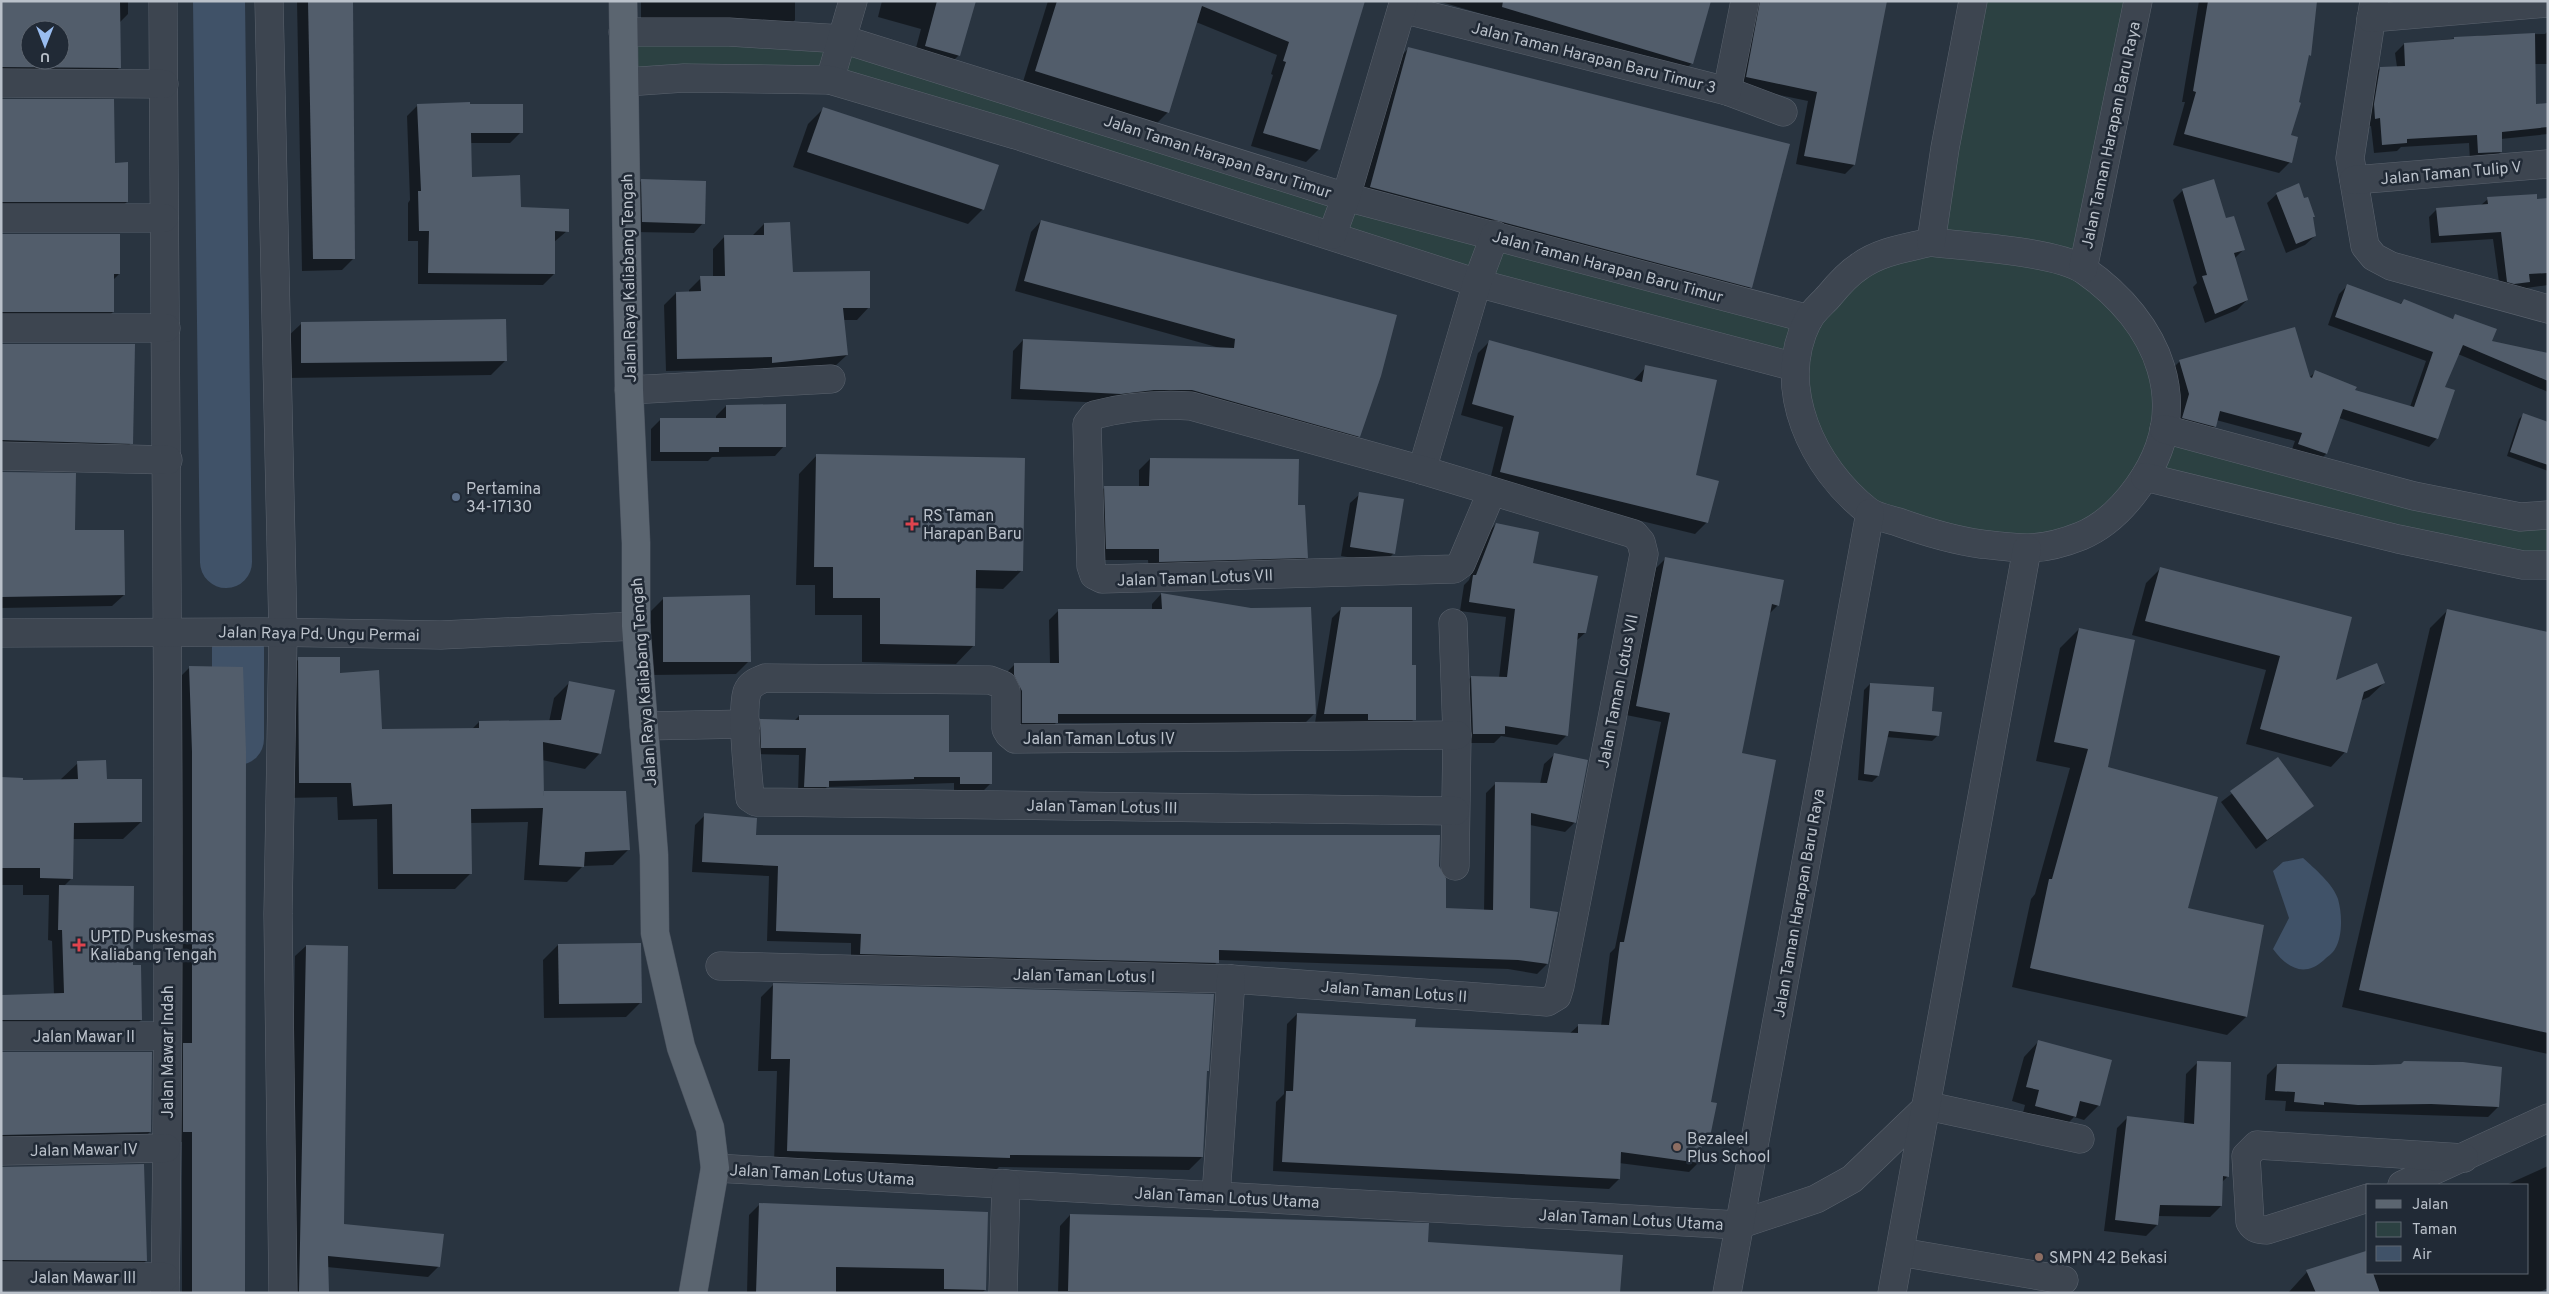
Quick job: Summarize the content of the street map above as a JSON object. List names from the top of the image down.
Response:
{
  "streets": {
    "main road": ["Jalan Raya Kaliabang Tengah"],
    "street": [
      "Jalan Taman Harapan Baru Timur 3",
      "Jalan Taman Harapan Baru Raya",
      "Jalan Taman Harapan Baru Timur",
      "Jalan Taman Tulip V",
      "Jalan Taman Lotus VII",
      "Jalan Raya Pd. Ungu Permai",
      "Jalan Taman Lotus IV",
      "Jalan Taman Lotus III",
      "Jalan Taman Lotus I",
      "Jalan Taman Lotus II",
      "Jalan Mawar II",
      "Jalan Mawar Indah",
      "Jalan Mawar IV",
      "Jalan Taman Lotus Utama",
      "Jalan Mawar III"
    ]
  },
  "crossings": [
    ["Jalan Taman Harapan Baru Raya", "Jalan Taman Lotus Utama"],
    ["Jalan Taman Harapan Baru Timur", "Jalan Raya Kaliabang Tengah"],
    ["Jalan Raya Kaliabang Tengah", "Jalan Raya Pd. Ungu Permai"],
    ["Jalan Raya Kaliabang Tengah", "Jalan Taman Lotus Utama"],
    ["Jalan Taman Lotus VII", "Jalan Taman Lotus II"],
    ["Jalan Raya Pd. Ungu Permai", "Jalan Mawar Indah"],
    ["Jalan Taman Lotus IV", "Jalan Taman Lotus III"],
    ["Jalan Taman Lotus I", "Jalan Taman Lotus II"],
    ["Jalan Mawar II", "Jalan Mawar Indah"],
    ["Jalan Mawar Indah", "Jalan Mawar IV"],
    ["Jalan Mawar Indah", "Jalan Mawar III"]
  ],
  "places": {
    "other": ["Pertamina 34-17130", "Bezaleel Plus School", "SMPN 42 Bekasi"],
    "health": ["RS Taman Harapan Baru", "UPTD Puskesmas Kaliabang Tengah"]
  },
  "legend": ["Jalan", "Taman", "Air"],
  "north": "bottom"
}
